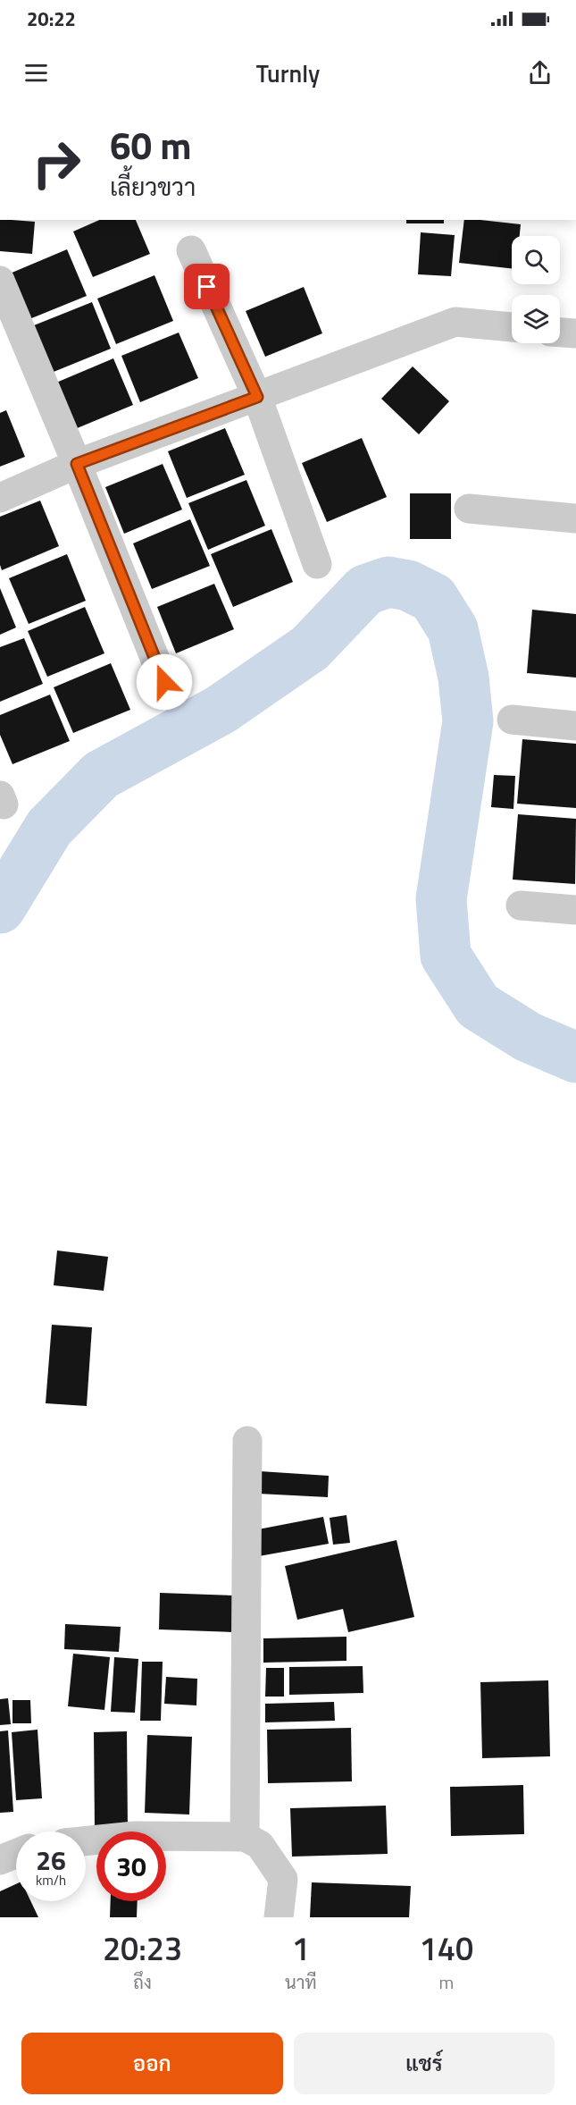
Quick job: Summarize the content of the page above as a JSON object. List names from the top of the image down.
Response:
{
  "page": {
    "status": "20:22",
    "header": "Turnly",
    "turn": ["60 m", "เลี้ยวขวา"],
    "speed": "26 km/h",
    "limit": "30",
    "eta": [
      "20:23",
      "ถึง",
      "1",
      "นาที",
      "140",
      "m"
    ],
    "buttons": ["ออก", "แชร์"]
  }
}
